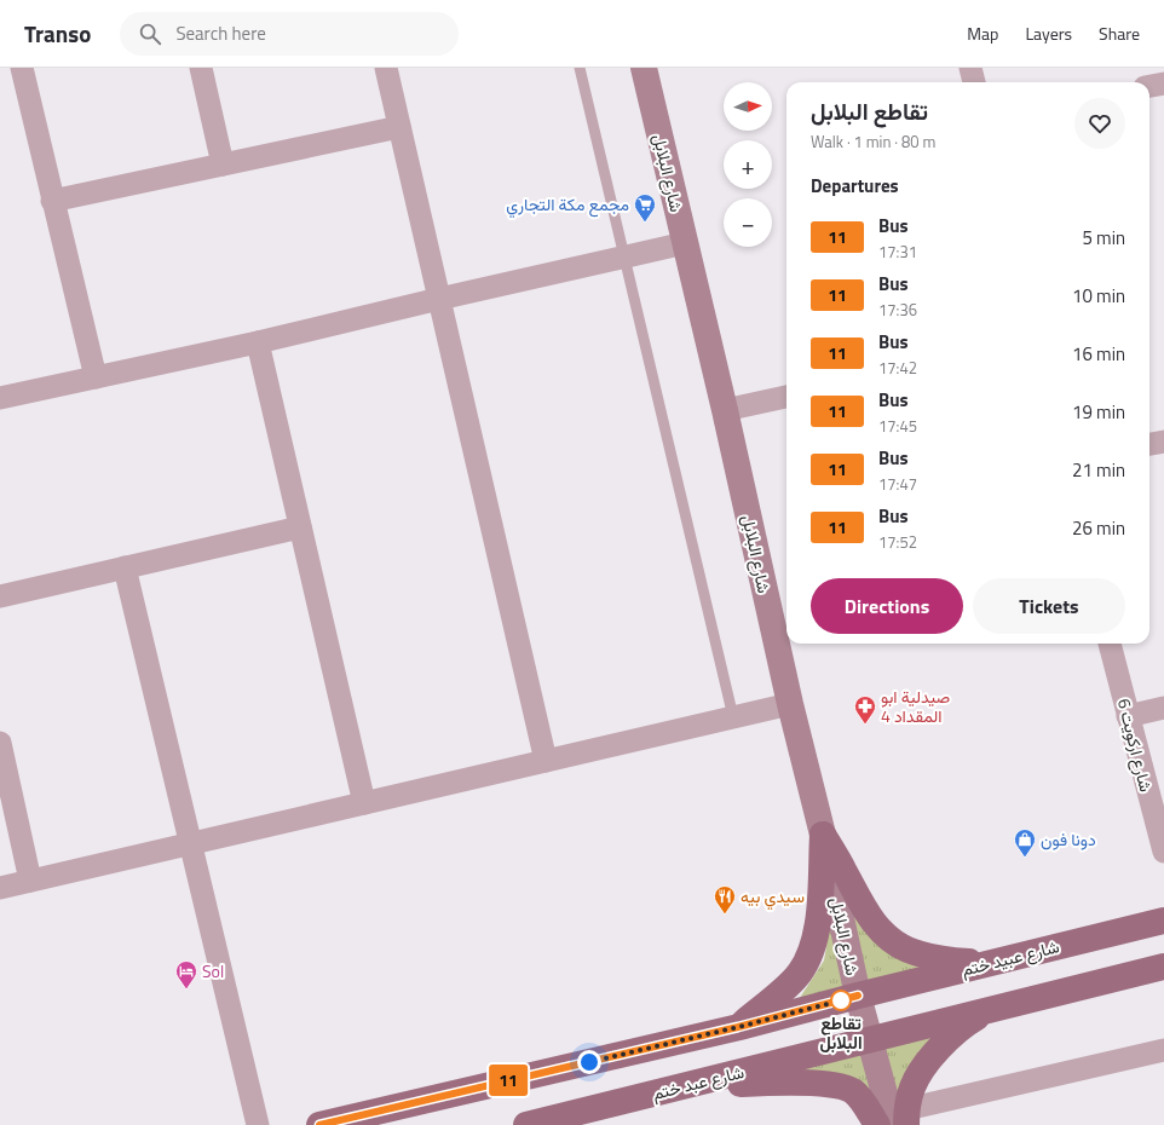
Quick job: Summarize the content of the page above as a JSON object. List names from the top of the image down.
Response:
{
  "streets": {
    "main road": ["شارع عبيد ختم", "شارع عبد ختم"],
    "street": ["شارع البلابل", "شارع اركويت 6"]
  },
  "crossings": [
    ["شارع البلابل", "شارع عبيد ختم"],
    ["شارع البلابل", "شارع عبد ختم"]
  ],
  "places": {
    "supermarket": ["مجمع مكة التجاري"],
    "pharmacy": ["صيدلية ابو المقداد 4"],
    "shop": ["دونا فون"],
    "restaurant": ["سيدي بيه"],
    "hotel": ["Sol"],
    "other": ["تقاطع البلابل"]
  },
  "lines": ["bus line 11"],
  "north": "right",
  "page": {
    "header": "Transo",
    "search": "Search here",
    "nav": ["Map", "Layers", "Share"],
    "on_map": "11",
    "map_buttons": ["+", "−"],
    "heading": [
      ["تقاطع البلابل", "Walk · 1 min · 80 m"],
      "Departures"
    ],
    "list": [
      {
        "mark": "11",
        "name": "Bus",
        "note": "17:31",
        "value": "5 min"
      },
      {
        "mark": "11",
        "name": "Bus",
        "note": "17:36",
        "value": "10 min"
      },
      {
        "mark": "11",
        "name": "Bus",
        "note": "17:42",
        "value": "16 min"
      },
      {
        "mark": "11",
        "name": "Bus",
        "note": "17:45",
        "value": "19 min"
      },
      {
        "mark": "11",
        "name": "Bus",
        "note": "17:47",
        "value": "21 min"
      },
      {
        "mark": "11",
        "name": "Bus",
        "note": "17:52",
        "value": "26 min"
      }
    ],
    "buttons": ["Directions", "Tickets"]
  }
}
